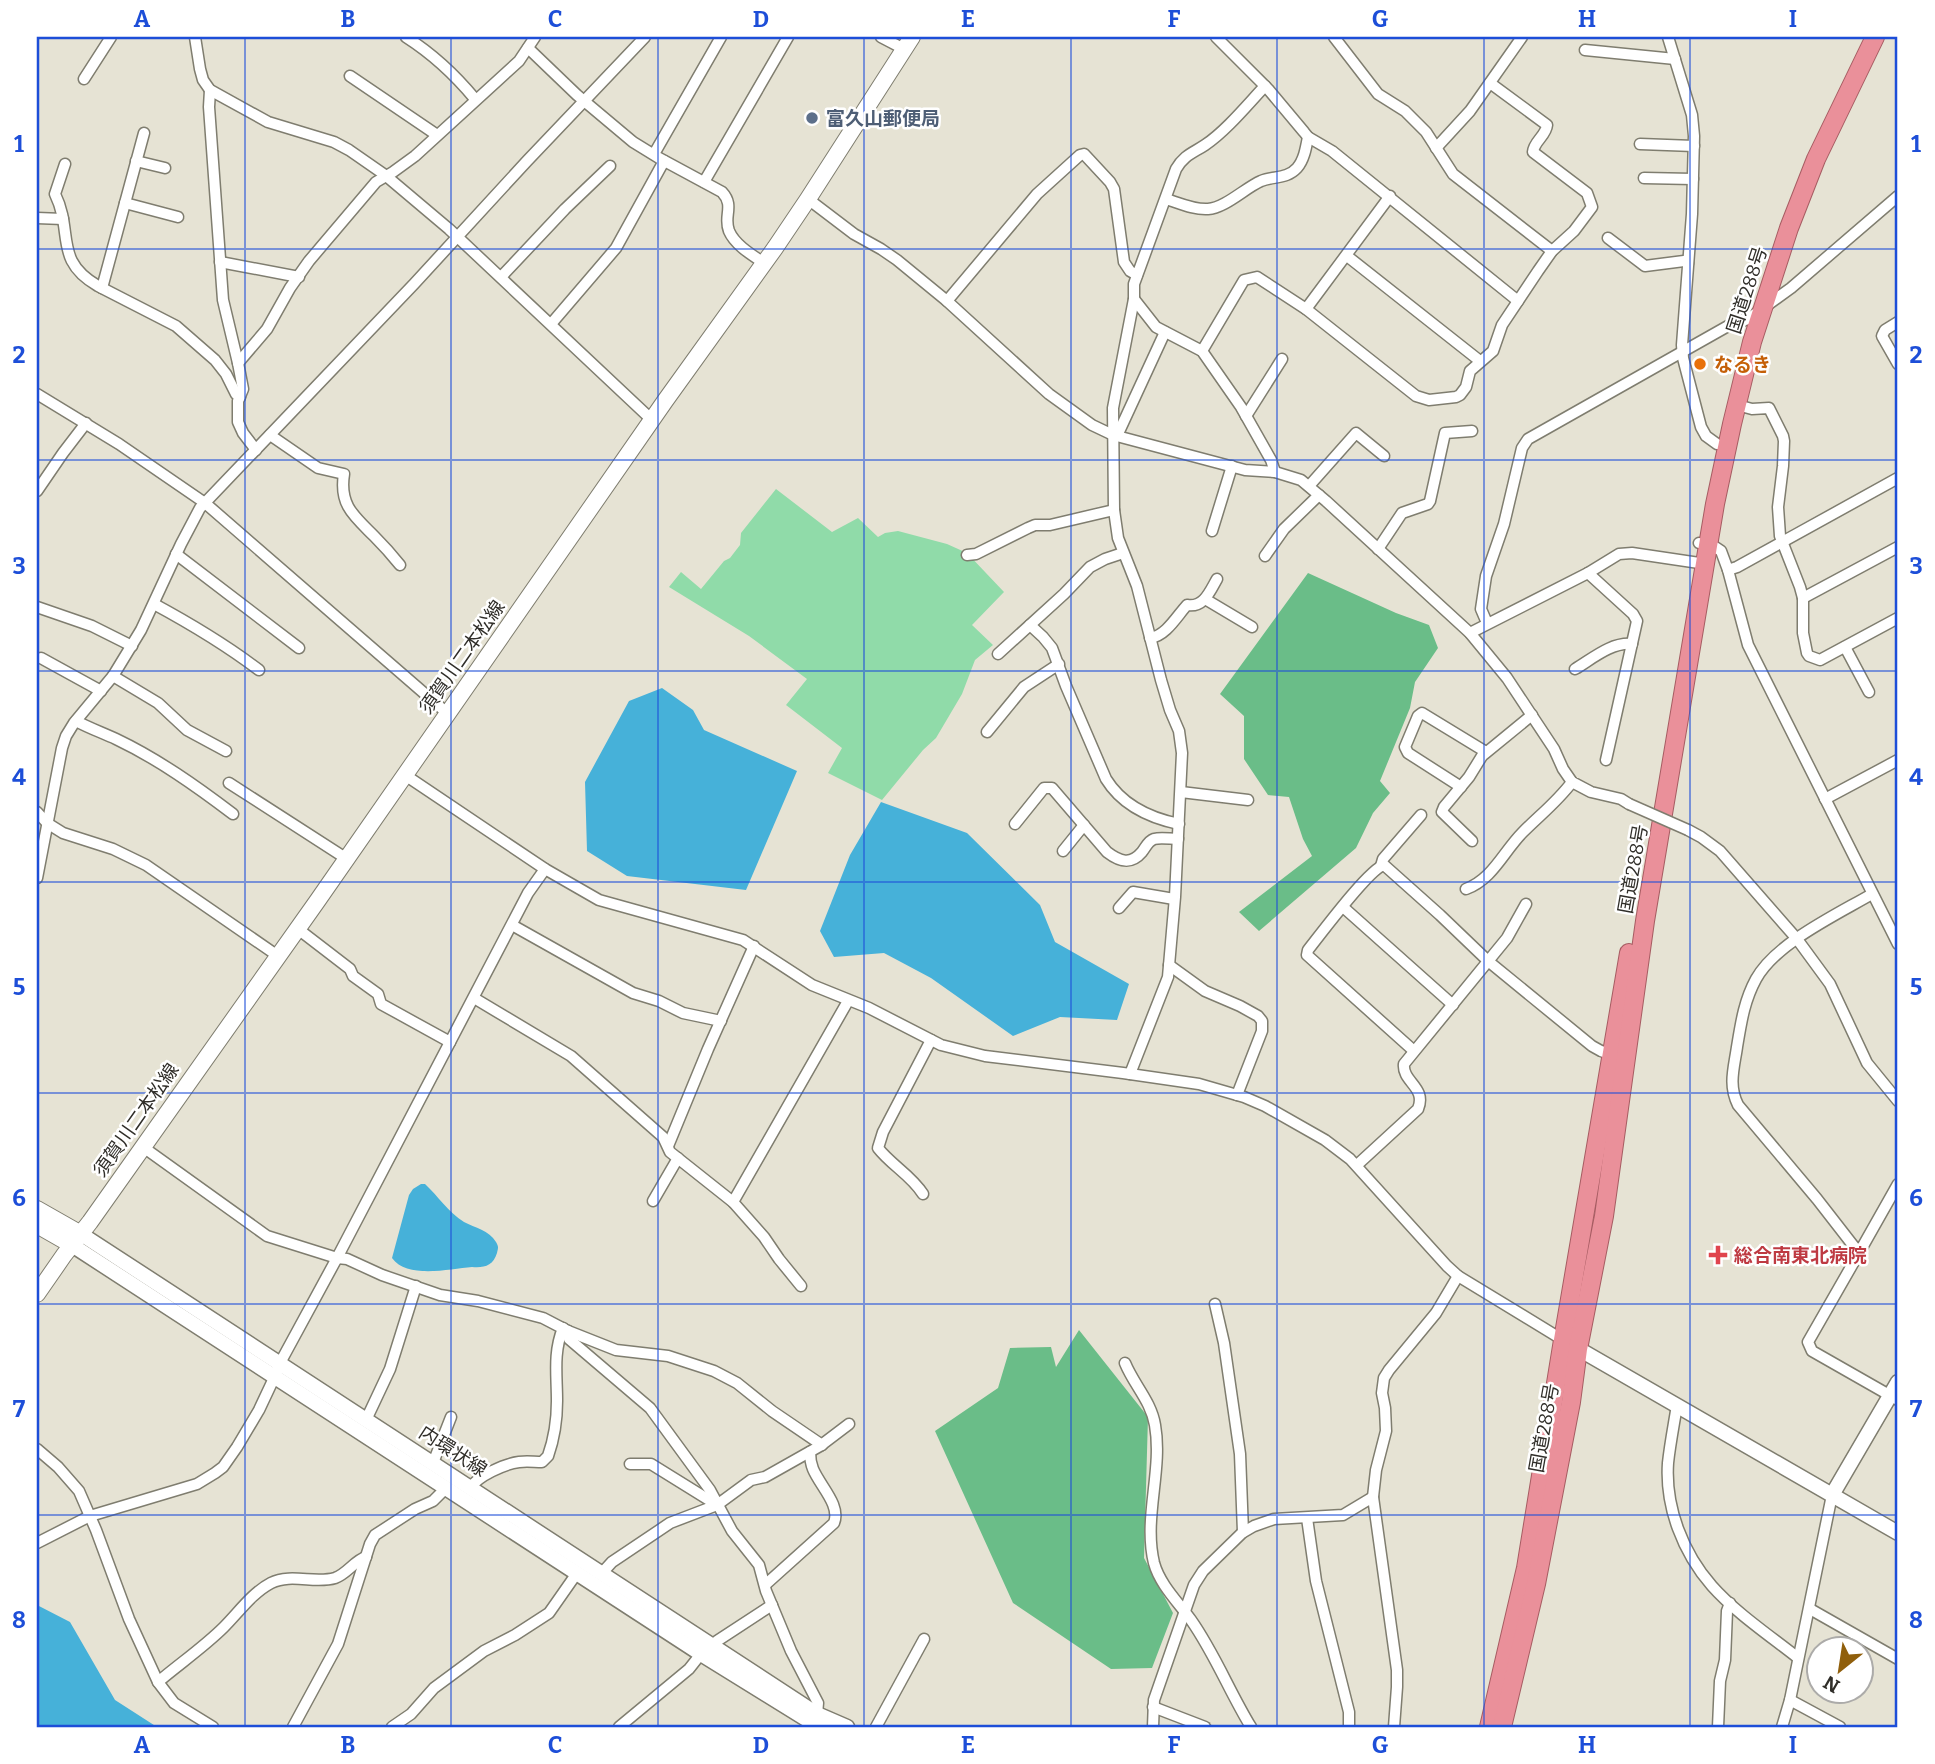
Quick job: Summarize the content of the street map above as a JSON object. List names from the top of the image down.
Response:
{
  "streets": {
    "highway": ["国道288号"],
    "main road": ["須賀川二本松線", "内環状線"]
  },
  "crossings": [
    ["須賀川二本松線", "内環状線"]
  ],
  "places": {
    "other": ["富久山郵便局", "なるき"],
    "health": ["総合南東北病院"]
  },
  "north": "bottom left",
  "grid": {
    "columns": [
      "A",
      "B",
      "C",
      "D",
      "E",
      "F",
      "G",
      "H",
      "I"
    ],
    "rows": [
      "1",
      "2",
      "3",
      "4",
      "5",
      "6",
      "7",
      "8"
    ]
  }
}
